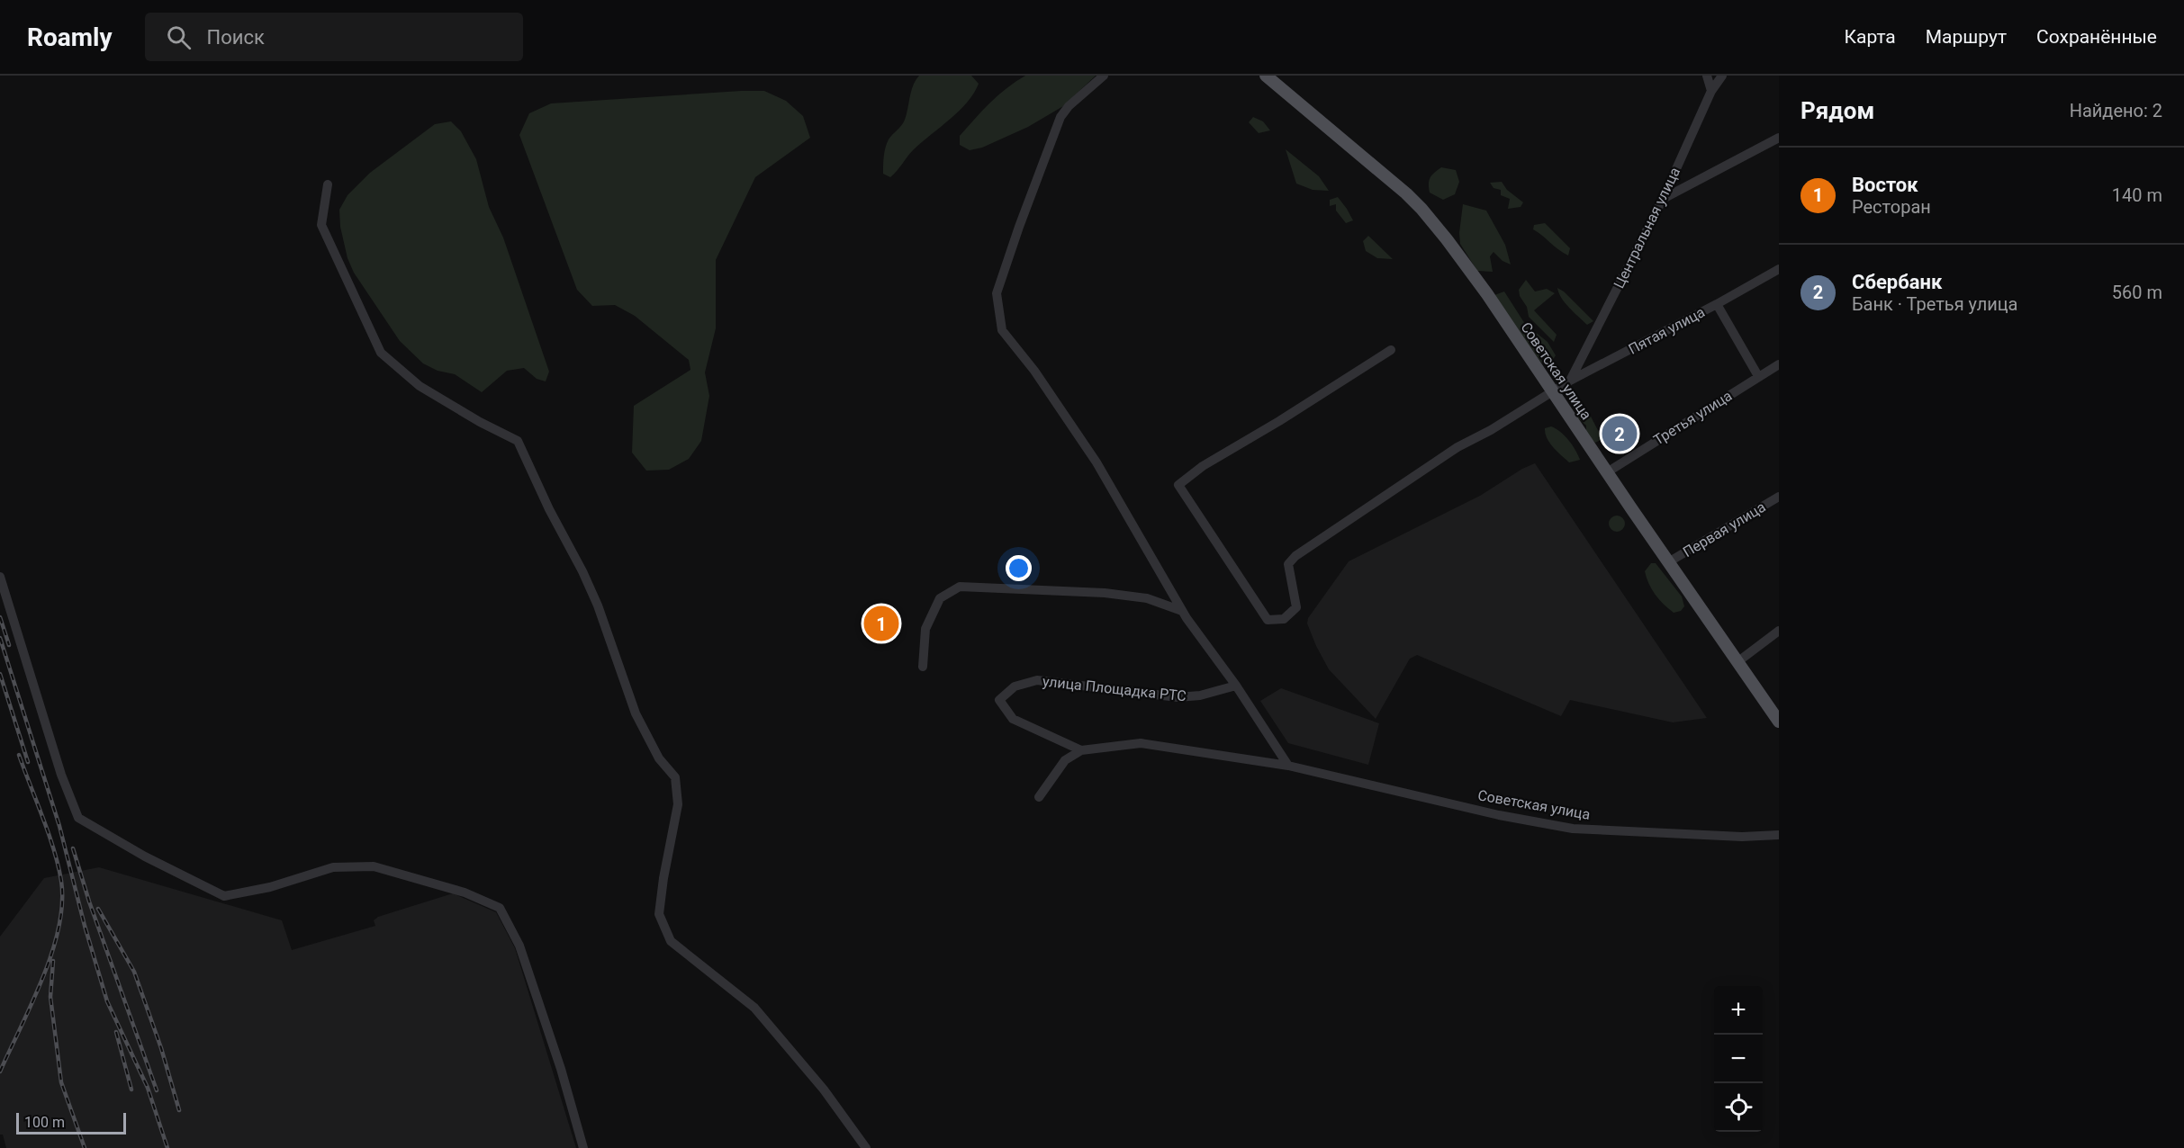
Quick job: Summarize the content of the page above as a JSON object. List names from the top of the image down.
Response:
{
  "streets": {
    "main road": ["Советская улица"],
    "street": [
      "Центральная улица",
      "Пятая улица",
      "Третья улица",
      "Первая улица",
      "улица Площадка РТС"
    ]
  },
  "crossings": [
    ["Центральная улица", "Пятая улица"],
    ["Пятая улица", "Советская улица"],
    ["Советская улица", "Третья улица"],
    ["Советская улица", "Первая улица"]
  ],
  "scale_bar": "100 m",
  "page": {
    "header": "Roamly",
    "search": "Поиск",
    "nav": ["Карта", "Маршрут", "Сохранённые"],
    "heading": ["Рядом", "Найдено: 2"],
    "list": [
      {
        "mark": "1",
        "name": "Восток",
        "note": "Ресторан",
        "value": "140 m"
      },
      {
        "mark": "2",
        "name": "Сбербанк",
        "note": "Банк · Третья улица",
        "value": "560 m"
      }
    ],
    "pins": ["2", "1"],
    "map_buttons": ["+", "−"],
    "scale": "100 m"
  }
}
